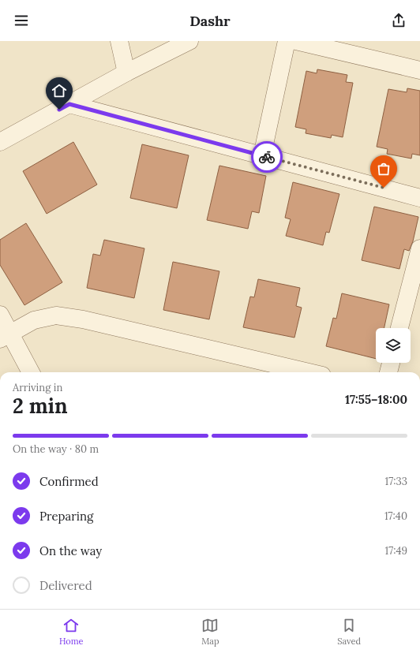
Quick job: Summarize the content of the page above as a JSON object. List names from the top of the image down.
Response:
{
  "page": {
    "header": "Dashr",
    "heading": ["2 min", "Arriving in", "17:55–18:00"],
    "bar": "On the way · 80 m",
    "list": [
      ["Confirmed", "17:33"],
      ["Preparing", "17:40"],
      ["On the way", "17:49"],
      "Delivered"
    ],
    "tabs": ["Home", "Map", "Saved"]
  }
}
